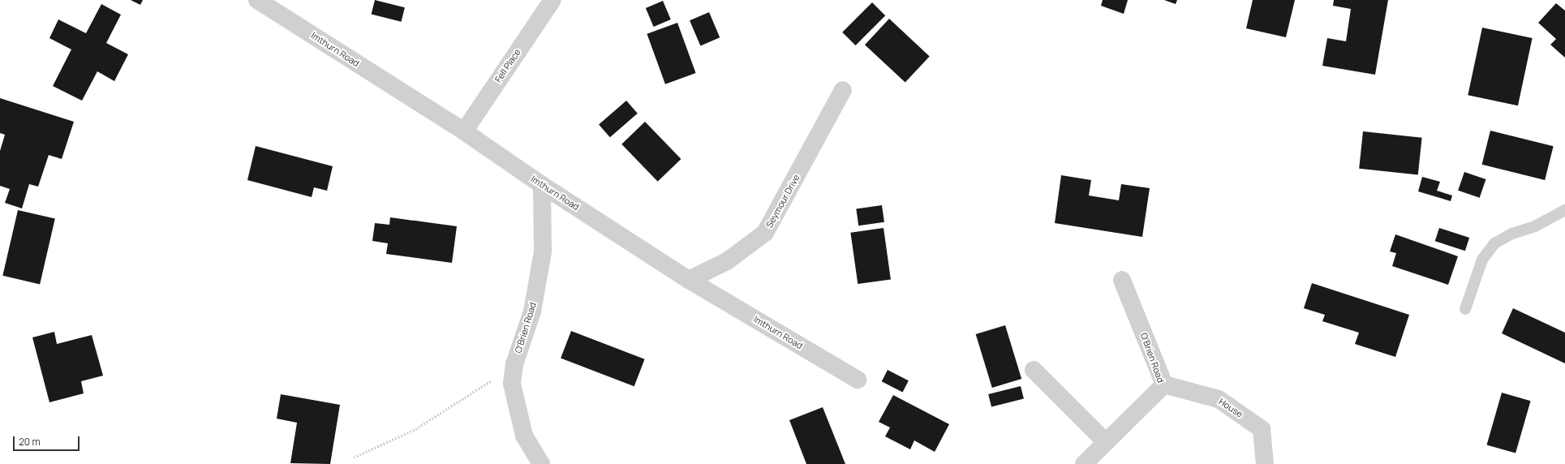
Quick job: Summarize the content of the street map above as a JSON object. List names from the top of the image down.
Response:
{
  "streets": {
    "street": [
      "Imthurn Road",
      "Fell Place",
      "Seymour Drive",
      "O'Brien Road",
      "House"
    ]
  },
  "crossings": [
    ["Imthurn Road", "Fell Place"],
    ["Imthurn Road", "Seymour Drive"],
    ["Imthurn Road", "O'Brien Road"],
    ["O'Brien Road", "House"]
  ],
  "scale_bar": "20 m"
}
